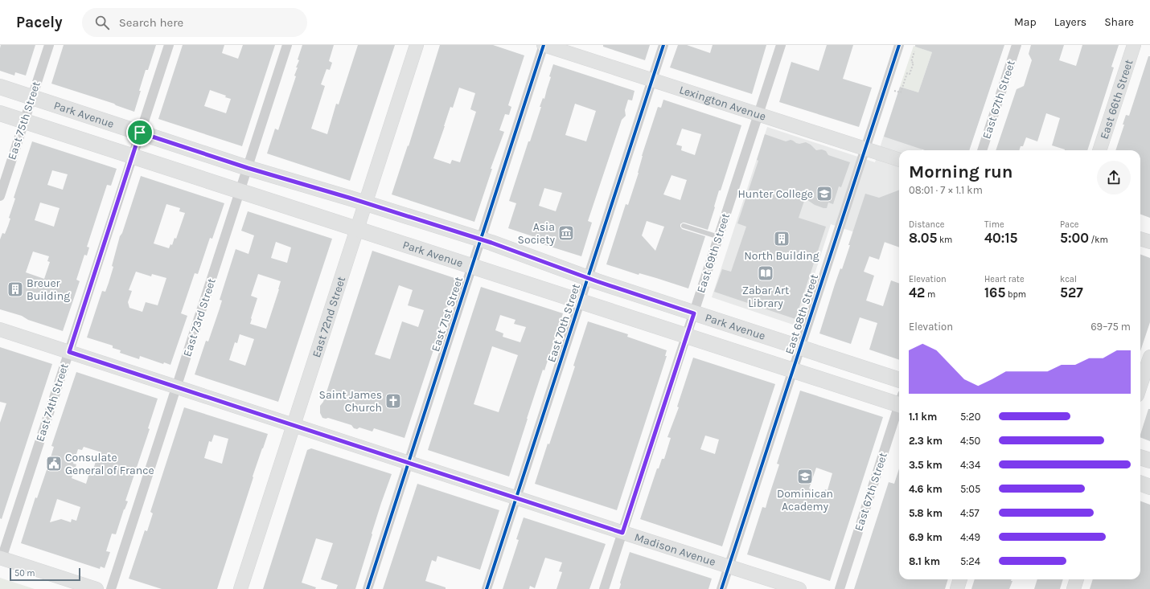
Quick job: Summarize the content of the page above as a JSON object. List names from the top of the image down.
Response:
{
  "streets": {
    "main road": [
      "East 66th Street",
      "Lexington Avenue",
      "Park Avenue",
      "East 72nd Street",
      "Madison Avenue"
    ],
    "street": [
      "East 67th Street",
      "East 75th Street",
      "East 69th Street",
      "East 71st Street",
      "East 68th Street",
      "East 73rd Street",
      "East 70th Street",
      "East 74th Street"
    ]
  },
  "crossings": [
    ["Lexington Avenue", "East 69th Street"],
    ["Lexington Avenue", "East 71st Street"],
    ["Lexington Avenue", "East 68th Street"],
    ["Lexington Avenue", "East 70th Street"],
    ["Park Avenue", "East 75th Street"],
    ["Park Avenue", "East 69th Street"],
    ["Park Avenue", "East 71st Street"],
    ["Park Avenue", "East 68th Street"],
    ["Park Avenue", "East 72nd Street"],
    ["Park Avenue", "East 73rd Street"],
    ["Park Avenue", "East 70th Street"],
    ["Park Avenue", "East 74th Street"],
    ["East 69th Street", "Madison Avenue"],
    ["East 71st Street", "Madison Avenue"],
    ["East 68th Street", "Madison Avenue"],
    ["East 72nd Street", "Madison Avenue"],
    ["East 73rd Street", "Madison Avenue"],
    ["East 70th Street", "Madison Avenue"],
    ["East 74th Street", "Madison Avenue"]
  ],
  "places": {
    "school or university": ["Hunter College", "Dominican Academy"],
    "museum": ["Asia Society"],
    "building": ["North Building", "Breuer Building"],
    "library": ["Zabar Art Library"],
    "church": ["Saint James Church"],
    "public building": ["Consulate General of France"]
  },
  "scale_bar": "50 m",
  "page": {
    "header": "Pacely",
    "search": "Search here",
    "nav": ["Map", "Layers", "Share"],
    "heading": ["Morning run", "08:01 · 7 × 1.1 km"],
    "stats": [
      ["Distance", "8.05 km"],
      ["Time", "40:15"],
      ["Pace", "5:00 /km"],
      ["Elevation", "42 m"],
      ["Heart rate", "165 bpm"],
      ["kcal", "527"]
    ],
    "chart": ["Elevation", "69–75 m"],
    "list": [
      {
        "name": "1.1 km",
        "note": "5:20"
      },
      {
        "name": "2.3 km",
        "note": "4:50"
      },
      {
        "name": "3.5 km",
        "note": "4:34"
      },
      {
        "name": "4.6 km",
        "note": "5:05"
      },
      {
        "name": "5.8 km",
        "note": "4:57"
      },
      {
        "name": "6.9 km",
        "note": "4:49"
      },
      {
        "name": "8.1 km",
        "note": "5:24"
      }
    ],
    "scale": "50 m"
  }
}
